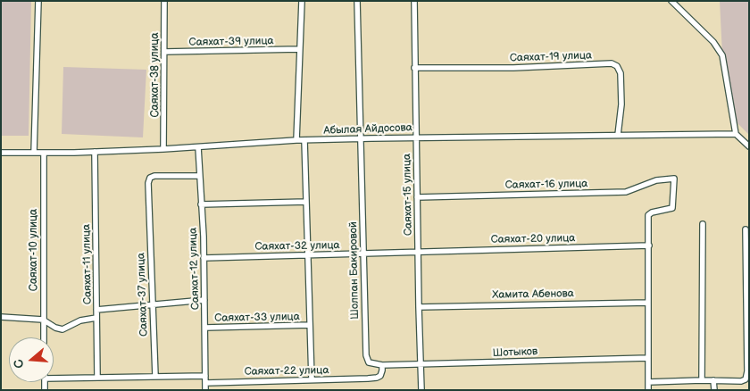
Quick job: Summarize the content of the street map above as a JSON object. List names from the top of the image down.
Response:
{
  "streets": {
    "street": [
      "Саяхат-39 улица",
      "Саяхат-19 улица",
      "Саяхат-38 улица",
      "Абылая Айдосова",
      "Саяхат-16 улица",
      "Саяхат-15 улица",
      "Саяхат-20 улица",
      "Саяхат-32 улица",
      "Саяхат-10 улица",
      "Саяхат-11 улица",
      "Саяхат-12 улица",
      "Шолпан Бакировой",
      "Саяхат-37 улица",
      "Хамита Абенова",
      "Саяхат-33 улица",
      "Шотыков",
      "Саяхат-22 улица"
    ]
  },
  "crossings": [
    ["Саяхат-39 улица", "Саяхат-38 улица"],
    ["Саяхат-19 улица", "Абылая Айдосова"],
    ["Саяхат-19 улица", "Саяхат-15 улица"],
    ["Саяхат-38 улица", "Абылая Айдосова"],
    ["Абылая Айдосова", "Саяхат-15 улица"],
    ["Абылая Айдосова", "Саяхат-10 улица"],
    ["Абылая Айдосова", "Саяхат-11 улица"],
    ["Абылая Айдосова", "Саяхат-12 улица"],
    ["Абылая Айдосова", "Шолпан Бакировой"],
    ["Саяхат-16 улица", "Саяхат-15 улица"],
    ["Саяхат-16 улица", "Саяхат-20 улица"],
    ["Саяхат-15 улица", "Саяхат-20 улица"],
    ["Саяхат-15 улица", "Саяхат-32 улица"],
    ["Саяхат-15 улица", "Хамита Абенова"],
    ["Саяхат-15 улица", "Шотыков"],
    ["Саяхат-20 улица", "Саяхат-32 улица"],
    ["Саяхат-32 улица", "Саяхат-12 улица"],
    ["Саяхат-32 улица", "Шолпан Бакировой"],
    ["Саяхат-12 улица", "Саяхат-37 улица"],
    ["Саяхат-12 улица", "Саяхат-33 улица"],
    ["Саяхат-12 улица", "Саяхат-22 улица"],
    ["Шолпан Бакировой", "Шотыков"],
    ["Шолпан Бакировой", "Саяхат-22 улица"],
    ["Шотыков", "Саяхат-22 улица"]
  ],
  "north": "left"
}
